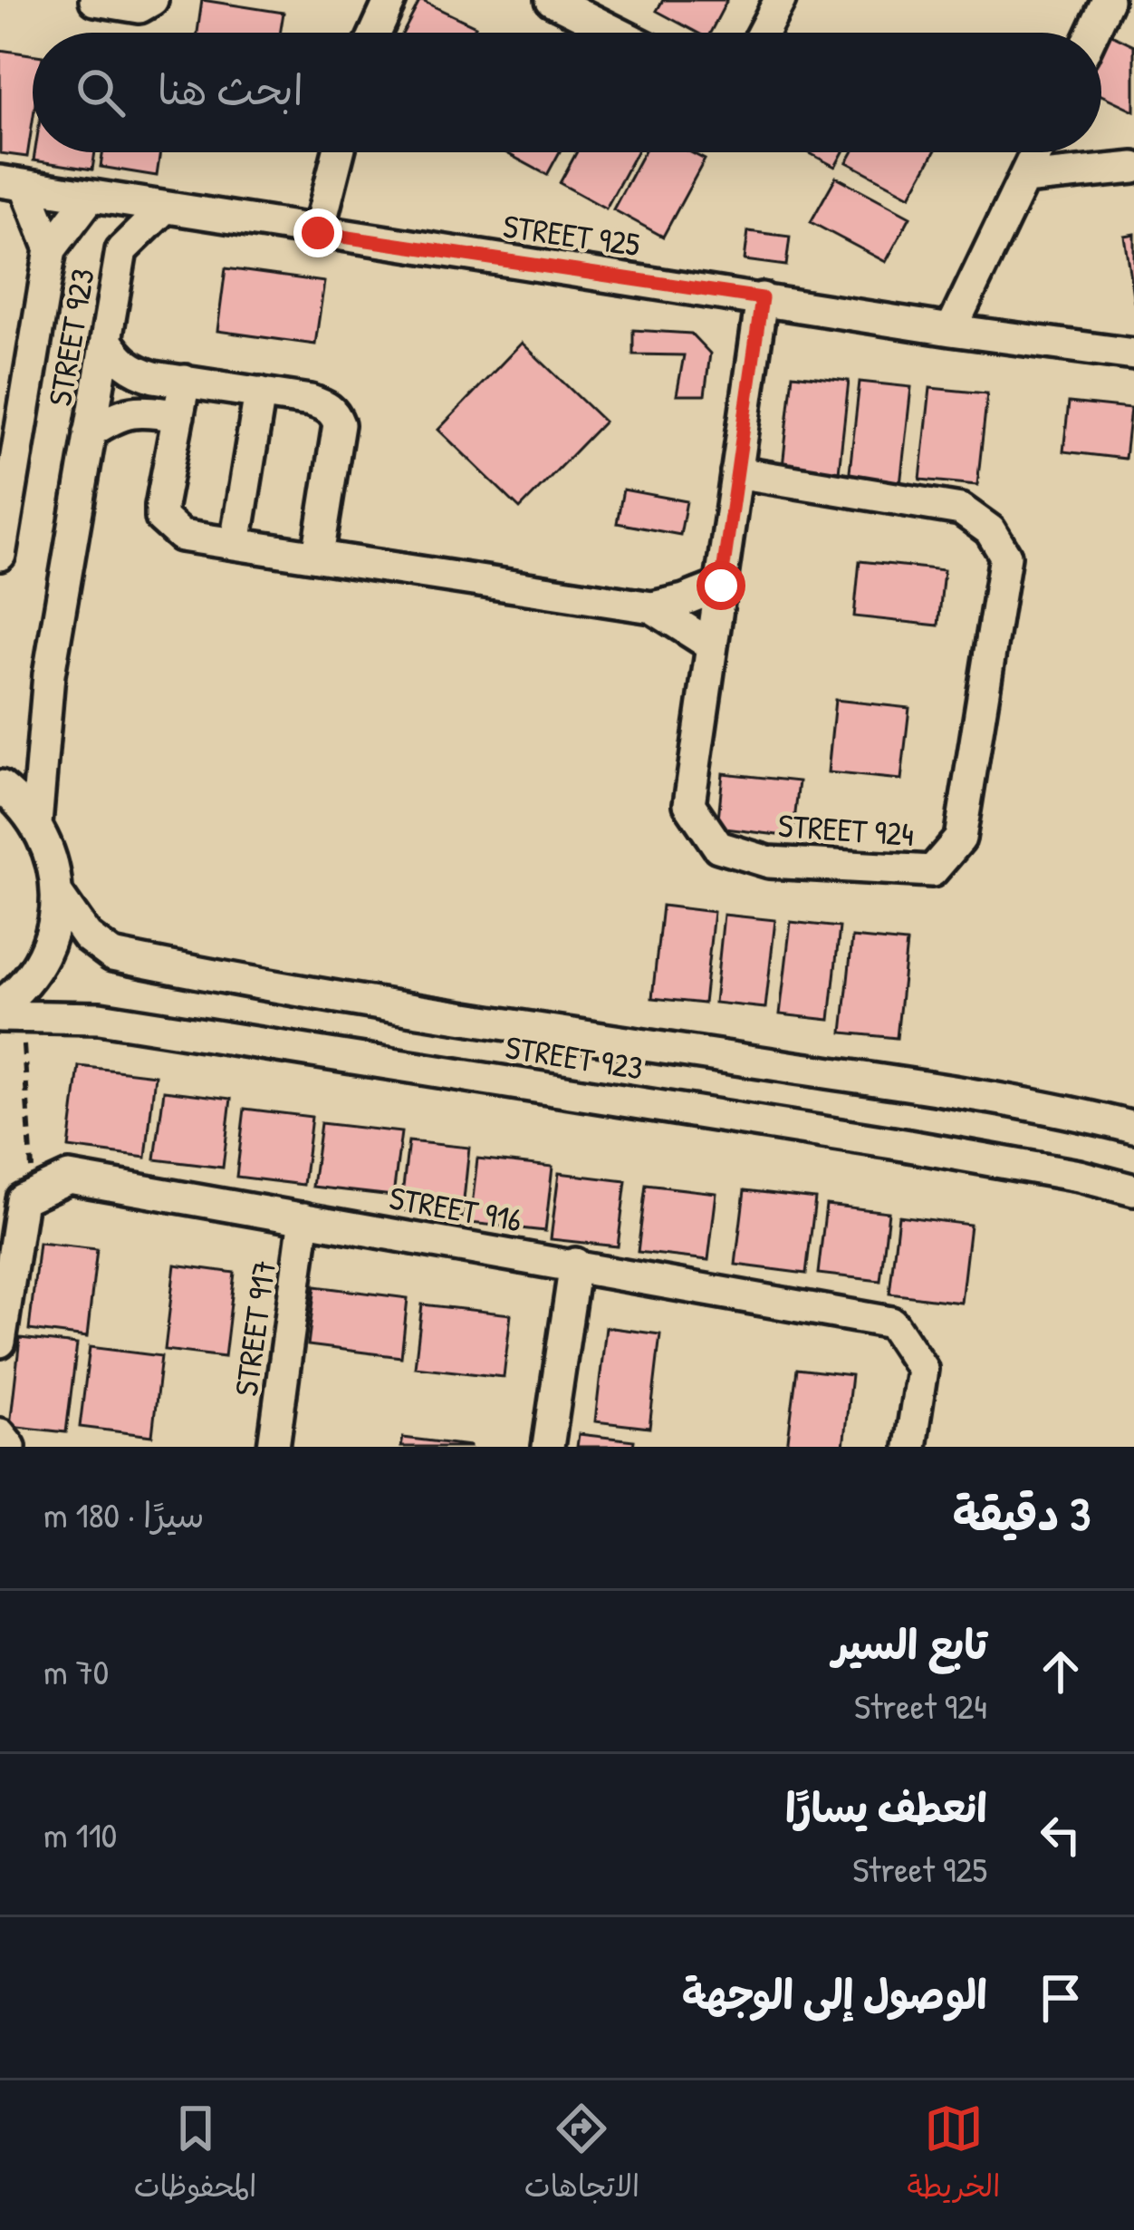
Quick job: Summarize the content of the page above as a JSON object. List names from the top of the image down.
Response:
{
  "streets": {
    "street": [
      "STREET 925",
      "STREET 923",
      "STREET 924",
      "STREET 916",
      "STREET 917"
    ]
  },
  "crossings": [
    ["STREET 925", "STREET 923"],
    ["STREET 925", "STREET 924"],
    ["STREET 916", "STREET 917"]
  ],
  "page": {
    "search": "ابحث هنا",
    "heading": ["3 دقيقة", "سيرًا · 180 m"],
    "list": [
      ["تابع السير", "Street 924", "70 m"],
      ["انعطف يسارًا", "Street 925", "110 m"],
      "الوصول إلى الوجهة"
    ],
    "nav": ["الخريطة", "الاتجاهات", "المحفوظات"]
  }
}
